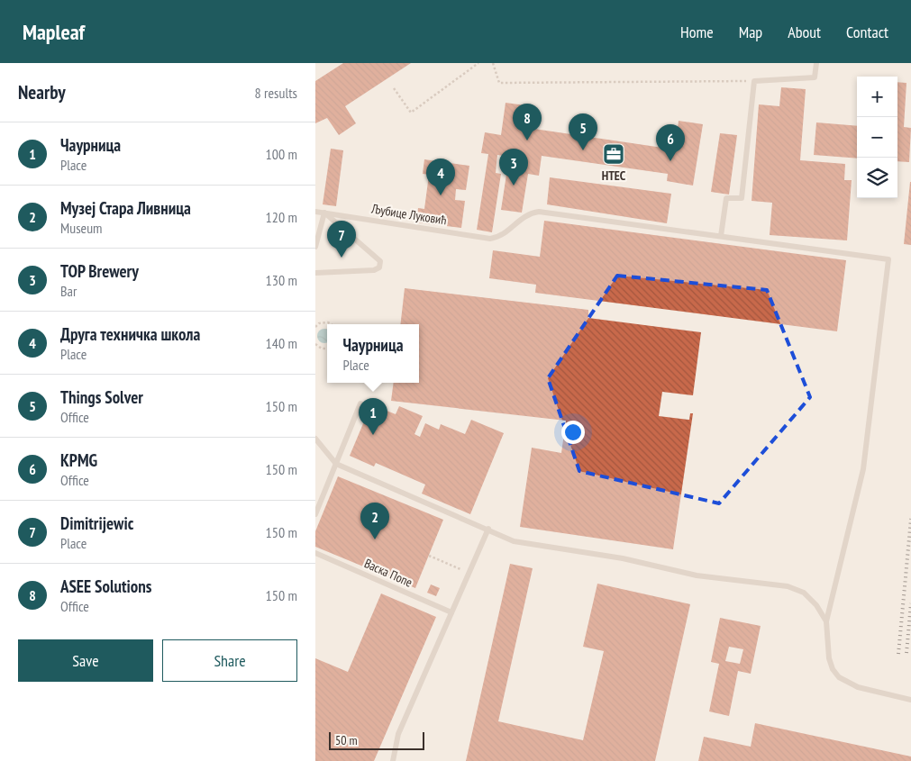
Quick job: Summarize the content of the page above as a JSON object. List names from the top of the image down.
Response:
{
  "streets": {
    "lane": ["Љубице Луковић", "Васка Попе"]
  },
  "places": {
    "office": ["HTEC"]
  },
  "scale_bar": "50 m",
  "page": {
    "header": "Mapleaf",
    "nav": [
      "Home",
      "Map",
      "About",
      "Contact"
    ],
    "heading": ["Nearby", "8 results"],
    "map_buttons": ["+", "−"],
    "pins": [
      "8",
      "5",
      "6",
      "3",
      "4",
      "7",
      "1",
      "2"
    ],
    "list": [
      {
        "mark": "1",
        "name": "Чаурница",
        "note": "Place",
        "value": "100 m"
      },
      {
        "mark": "2",
        "name": "Музеј Стара Ливница",
        "note": "Museum",
        "value": "120 m"
      },
      {
        "mark": "3",
        "name": "TOP Brewery",
        "note": "Bar",
        "value": "130 m"
      },
      {
        "mark": "4",
        "name": "Друга техничка школа",
        "note": "Place",
        "value": "140 m"
      },
      {
        "mark": "5",
        "name": "Things Solver",
        "note": "Office",
        "value": "150 m"
      },
      {
        "mark": "6",
        "name": "KPMG",
        "note": "Office",
        "value": "150 m"
      },
      {
        "mark": "7",
        "name": "Dimitrijewic",
        "note": "Place",
        "value": "150 m"
      },
      {
        "mark": "8",
        "name": "ASEE Solutions",
        "note": "Office",
        "value": "150 m"
      }
    ],
    "popup": ["Чаурница", "Place"],
    "buttons": ["Save", "Share"],
    "scale": "50 m"
  }
}
